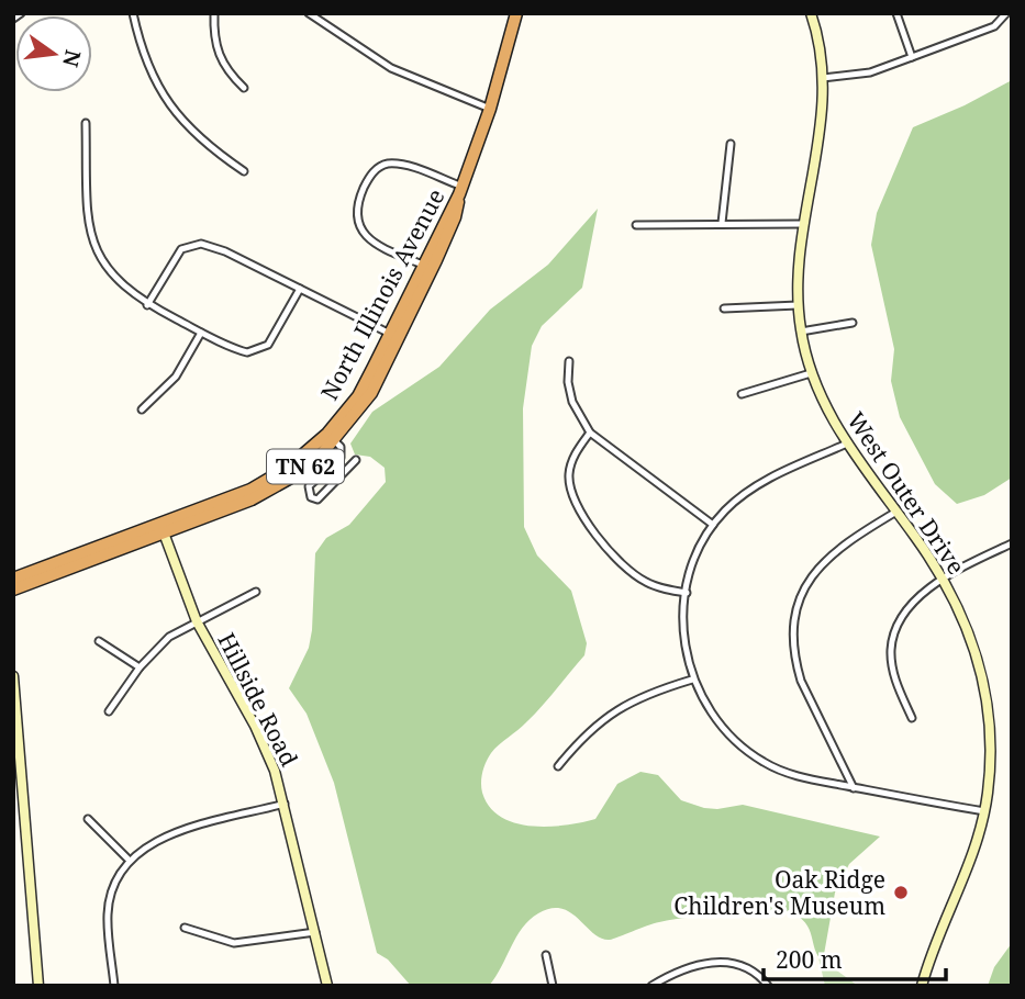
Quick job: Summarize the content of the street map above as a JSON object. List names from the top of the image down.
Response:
{
  "streets": {
    "highway": ["North Illinois Avenue", "TN 62"],
    "street": ["West Outer Drive", "Hillside Road"]
  },
  "crossings": [
    ["North Illinois Avenue", "TN 62"],
    ["North Illinois Avenue", "Hillside Road"],
    ["TN 62", "Hillside Road"]
  ],
  "places": ["Oak Ridge Children's Museum"],
  "scale_bar": "200 m",
  "north": "right"
}
